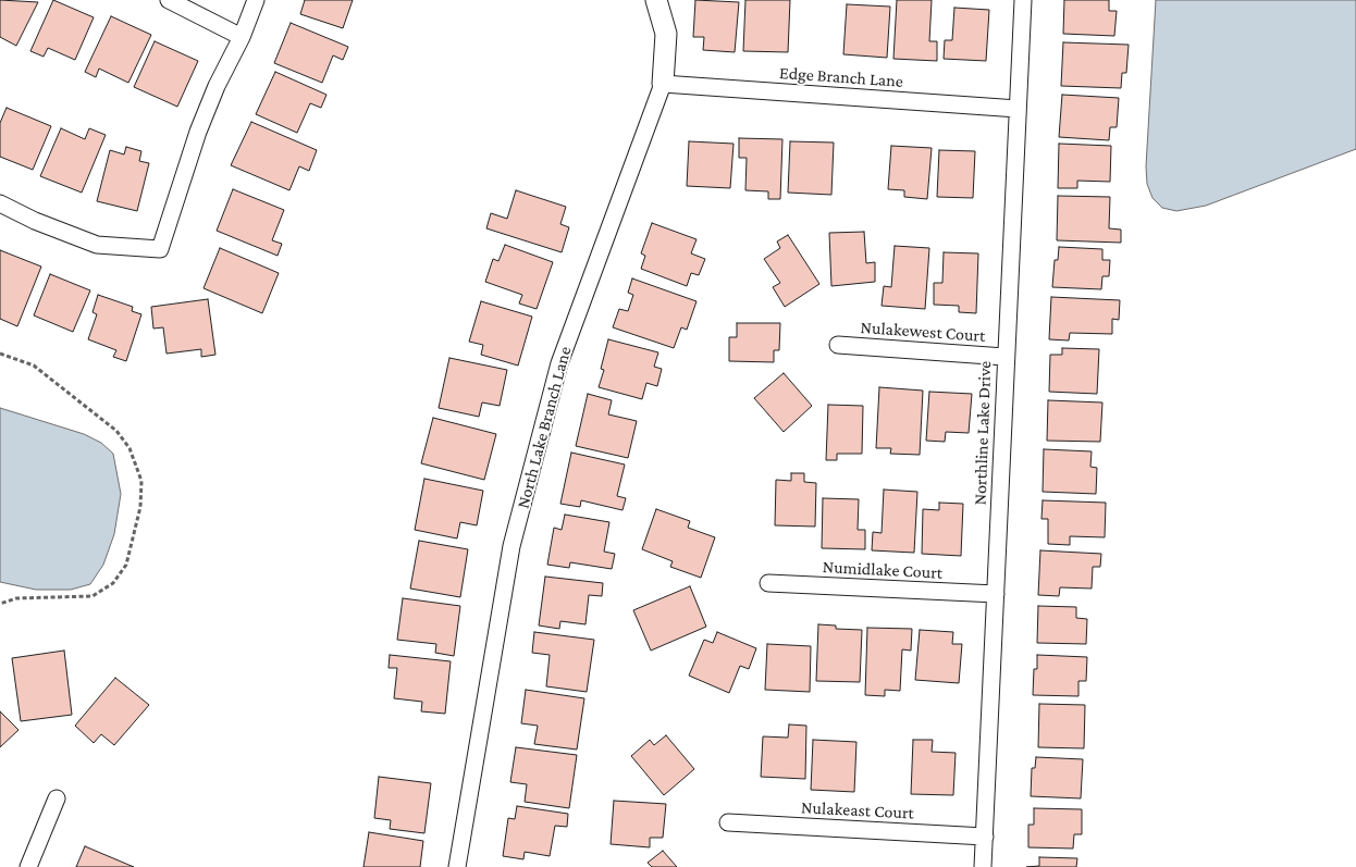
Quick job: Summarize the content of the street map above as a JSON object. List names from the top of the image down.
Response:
{
  "streets": {
    "street": [
      "Edge Branch Lane",
      "Nulakewest Court",
      "North Lake Branch Lane",
      "Northline Lake Drive",
      "Numidlake Court",
      "Nulakeast Court"
    ]
  },
  "crossings": [
    ["Edge Branch Lane", "North Lake Branch Lane"],
    ["Edge Branch Lane", "Northline Lake Drive"],
    ["Nulakewest Court", "Northline Lake Drive"],
    ["Northline Lake Drive", "Numidlake Court"],
    ["Northline Lake Drive", "Nulakeast Court"]
  ]
}
